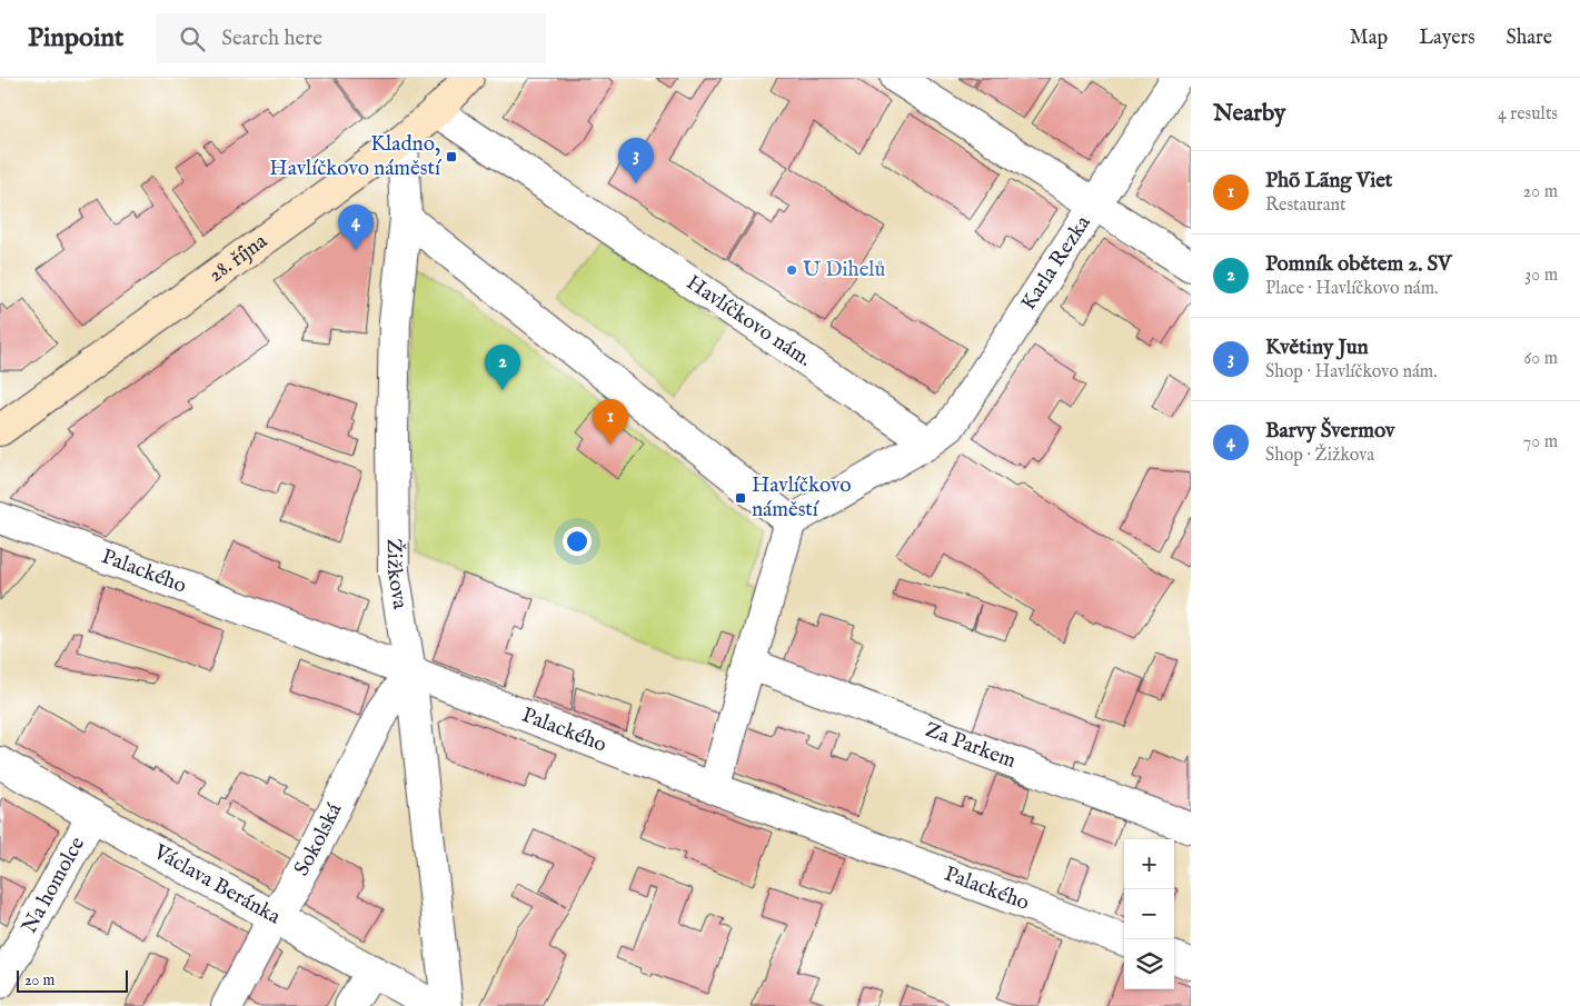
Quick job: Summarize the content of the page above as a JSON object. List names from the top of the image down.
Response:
{
  "streets": {
    "main road": ["28. října"],
    "street": [
      "Karla Rezka",
      "Havlíčkovo nám.",
      "Palackého",
      "Žižkova",
      "Za Parkem",
      "Sokolská",
      "Na homolce",
      "Václava Beránka"
    ]
  },
  "crossings": [
    ["28. října", "Havlíčkovo nám."],
    ["28. října", "Žižkova"],
    ["Karla Rezka", "Havlíčkovo nám."],
    ["Palackého", "Žižkova"],
    ["Palackého", "Sokolská"],
    ["Žižkova", "Sokolská"],
    ["Sokolská", "Václava Beránka"],
    ["Na homolce", "Václava Beránka"]
  ],
  "places": {
    "transit": ["Kladno, Havlíčkovo náměstí", "Havlíčkovo náměstí"],
    "other": ["U Dihelů"]
  },
  "scale_bar": "20 m",
  "page": {
    "header": "Pinpoint",
    "search": "Search here",
    "nav": ["Map", "Layers", "Share"],
    "heading": ["Nearby", "4 results"],
    "pins": [
      "3",
      "4",
      "2",
      "1"
    ],
    "list": [
      {
        "mark": "1",
        "name": "Phõ Lãng Viet",
        "note": "Restaurant",
        "value": "20 m"
      },
      {
        "mark": "2",
        "name": "Pomník obětem 2. SV",
        "note": "Place · Havlíčkovo nám.",
        "value": "30 m"
      },
      {
        "mark": "3",
        "name": "Květiny Jun",
        "note": "Shop · Havlíčkovo nám.",
        "value": "60 m"
      },
      {
        "mark": "4",
        "name": "Barvy Švermov",
        "note": "Shop · Žižkova",
        "value": "70 m"
      }
    ],
    "map_buttons": ["+", "−"],
    "scale": "20 m"
  }
}
